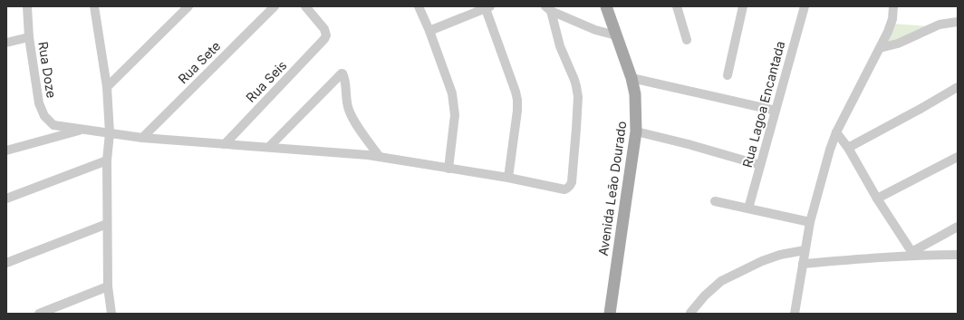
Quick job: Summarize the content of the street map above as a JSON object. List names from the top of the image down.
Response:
{
  "streets": {
    "main road": ["Avenida Leão Dourado"],
    "street": [
      "Rua Sete",
      "Rua Doze",
      "Rua Seis",
      "Rua Lagoa Encantada"
    ]
  }
}
